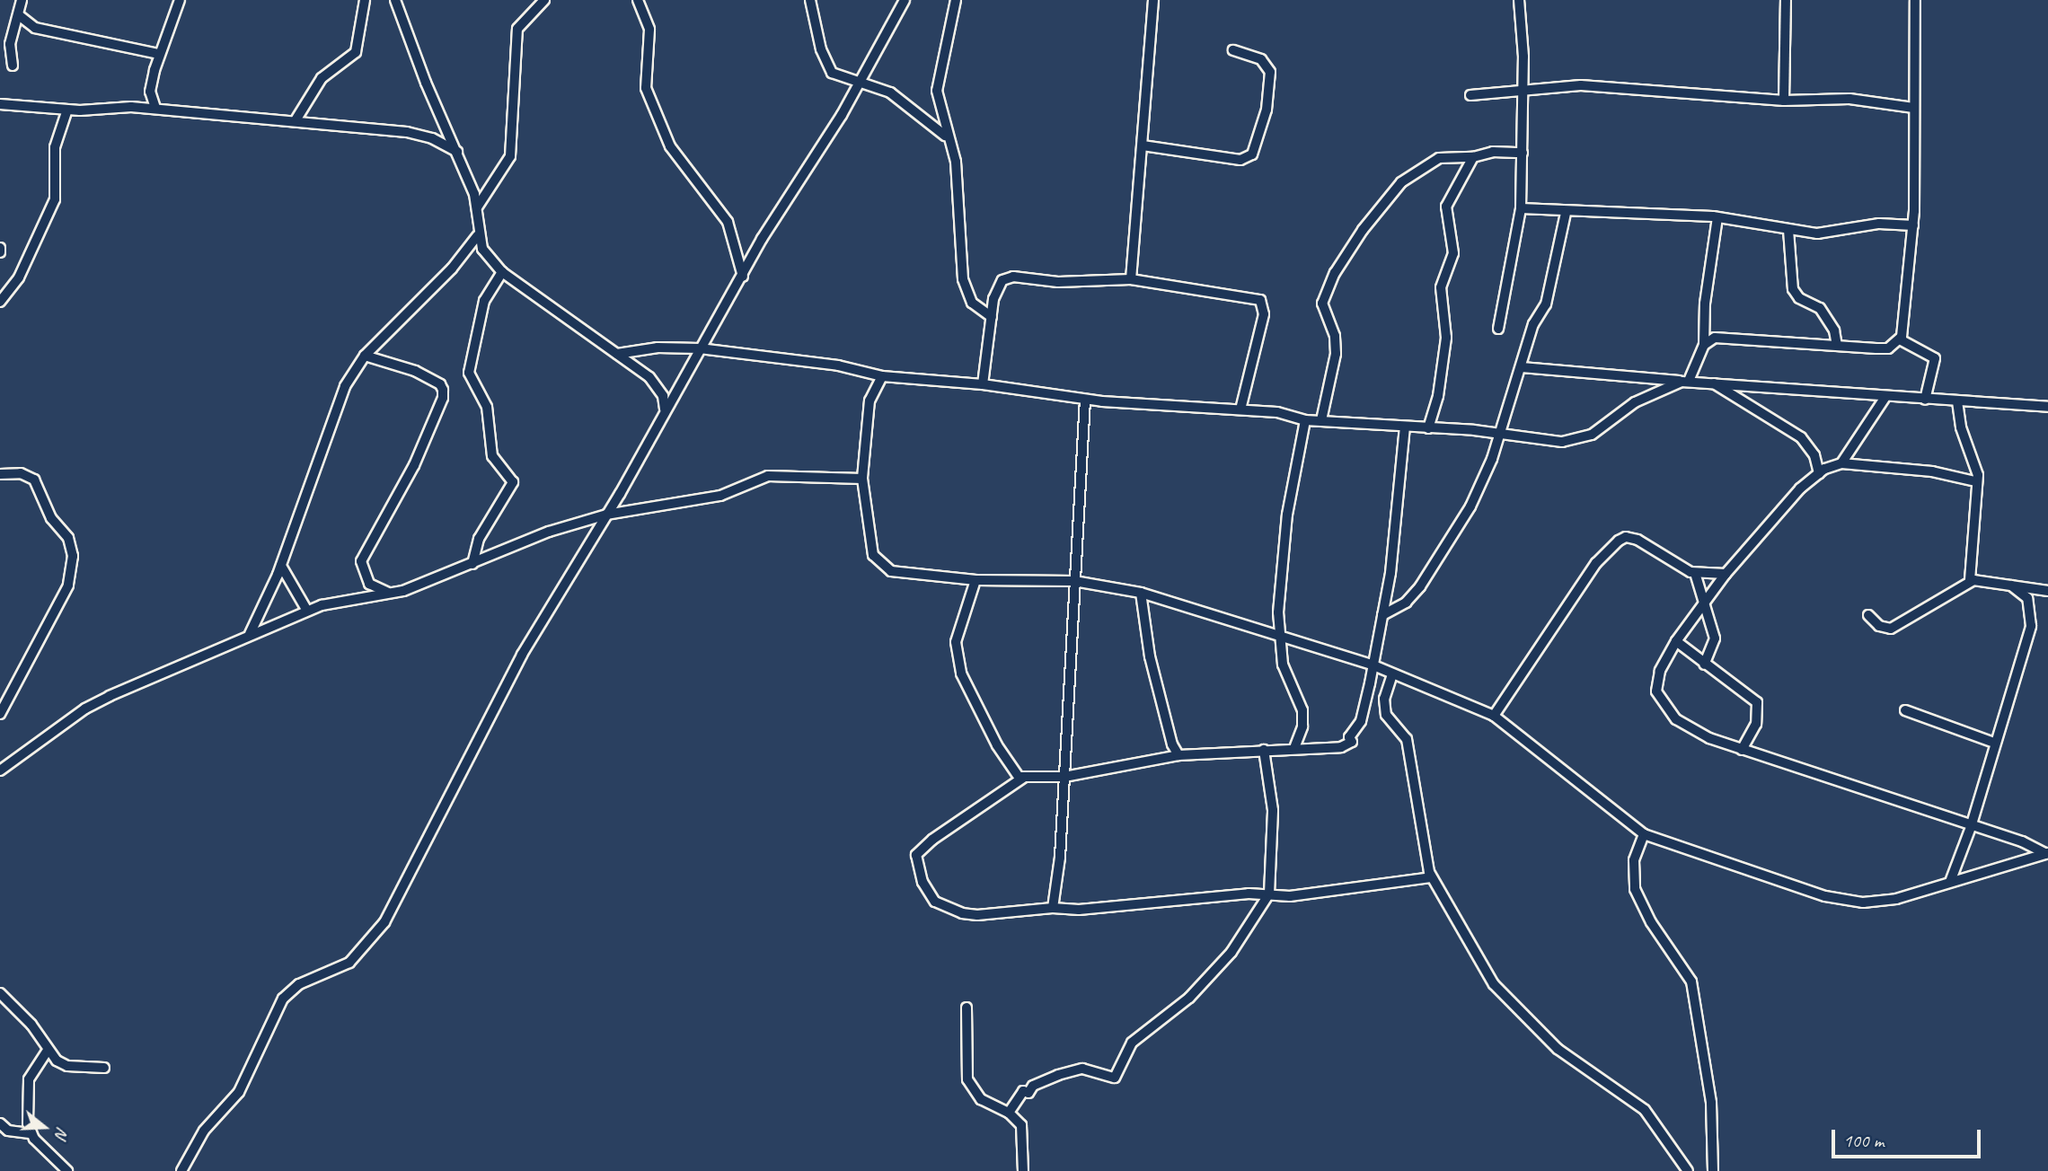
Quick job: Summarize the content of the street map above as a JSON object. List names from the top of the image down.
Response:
{
  "scale_bar": "100 m",
  "north": "right"
}
